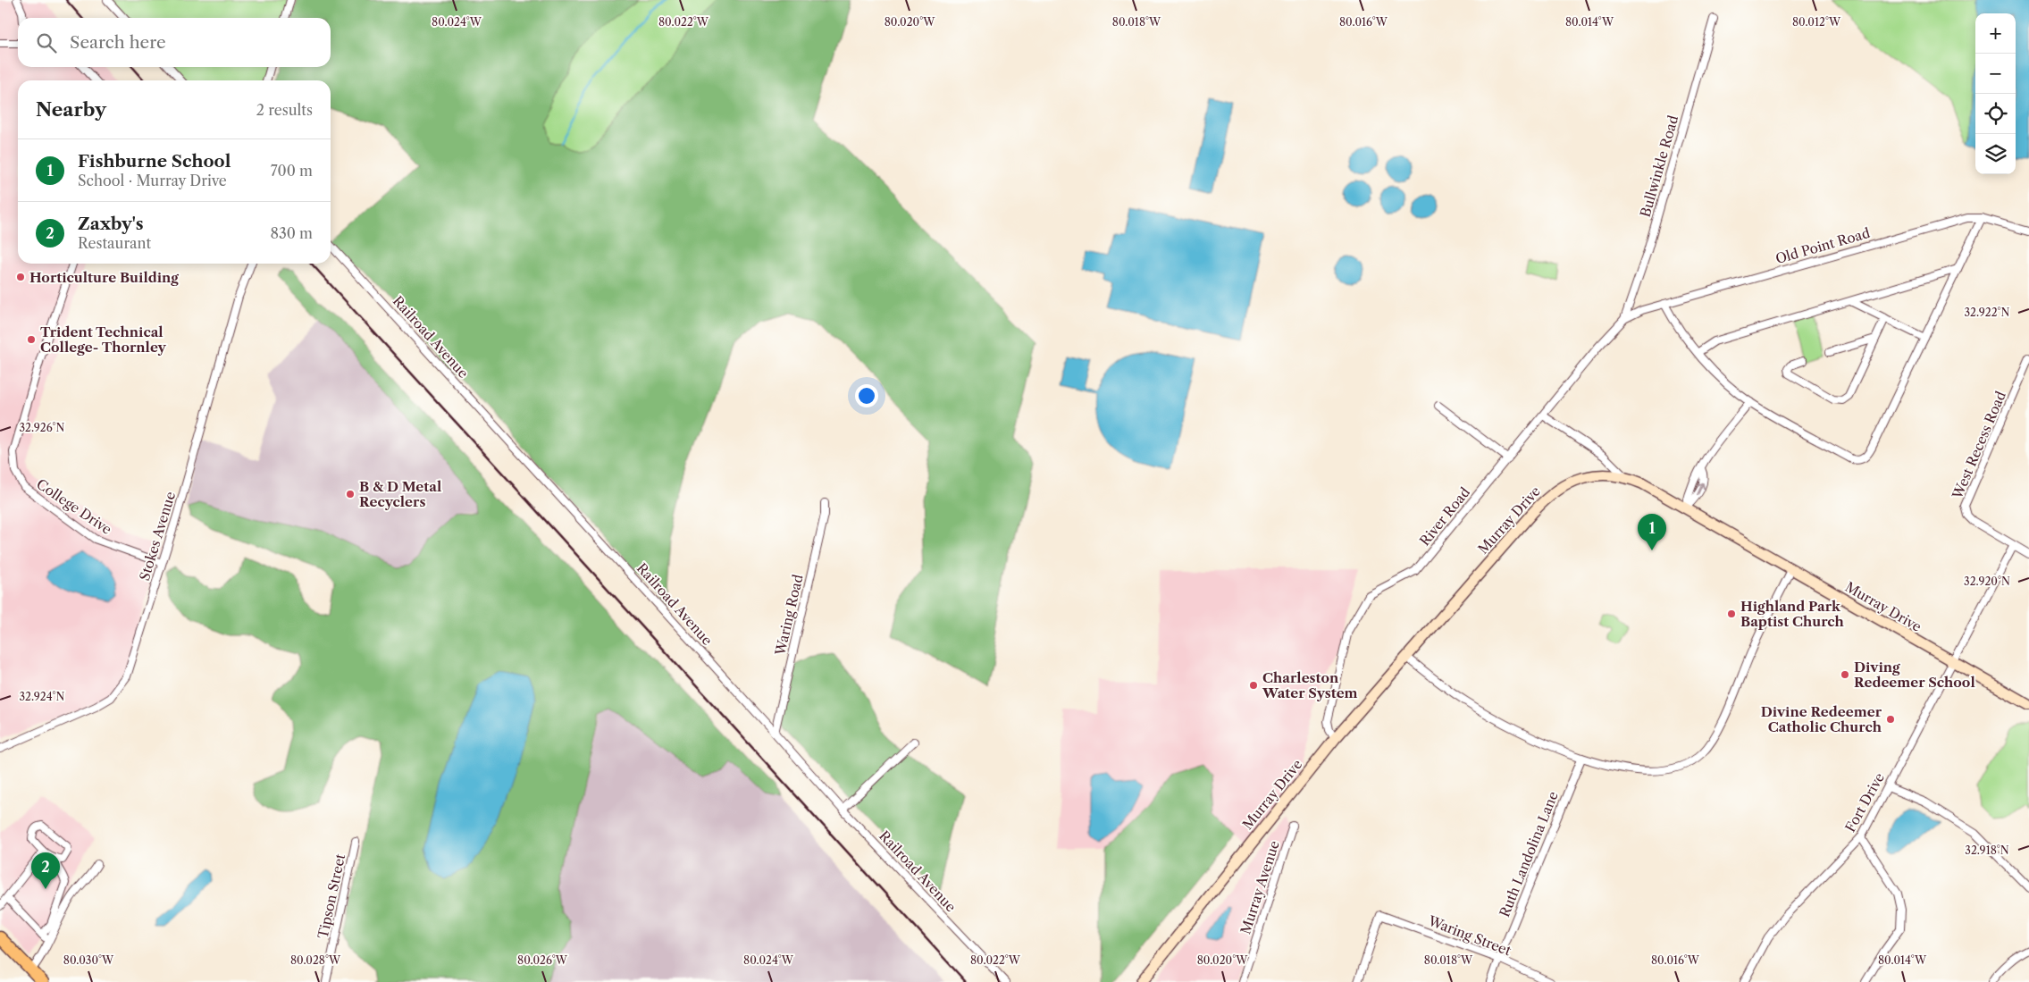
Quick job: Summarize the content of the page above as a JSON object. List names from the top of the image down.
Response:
{
  "streets": {
    "street": [
      "Bullwinkle Road",
      "Old Point Road",
      "Railroad Avenue",
      "West Recess Road",
      "College Drive",
      "River Road",
      "Murray Drive",
      "Stokes Avenue",
      "Waring Road",
      "Fort Drive",
      "Ruth Landolina Lane",
      "Murray Avenue",
      "Tipson Street",
      "Waring Street"
    ]
  },
  "crossings": [
    ["Bullwinkle Road", "Old Point Road"],
    ["Bullwinkle Road", "River Road"],
    ["Old Point Road", "River Road"],
    ["Railroad Avenue", "Waring Road"],
    ["West Recess Road", "Fort Drive"],
    ["College Drive", "Stokes Avenue"],
    ["River Road", "Murray Drive"],
    ["Murray Drive", "Fort Drive"],
    ["Ruth Landolina Lane", "Waring Street"]
  ],
  "places": [
    "Horticulture Building",
    "Trident Technical College- Thornley",
    "B & D Metal Recyclers",
    "Highland Park Baptist Church",
    "Diving Redeemer School",
    "Charleston Water System",
    "Divine Redeemer Catholic Church"
  ],
  "page": {
    "map_buttons": ["+", "−"],
    "search": "Search here",
    "heading": ["Nearby", "2 results"],
    "list": [
      {
        "mark": "1",
        "name": "Fishburne School",
        "note": "School · Murray Drive",
        "value": "700 m"
      },
      {
        "mark": "2",
        "name": "Zaxby's",
        "note": "Restaurant",
        "value": "830 m"
      }
    ],
    "pins": ["1", "2"]
  },
  "coordinates": [
    "80.024°W",
    "80.022°W",
    "80.020°W",
    "80.018°W",
    "80.016°W",
    "80.014°W",
    "80.012°W",
    "32.922°N",
    "32.926°N",
    "32.920°N",
    "32.924°N",
    "32.918°N",
    "80.030°W",
    "80.028°W",
    "80.026°W"
  ]
}
